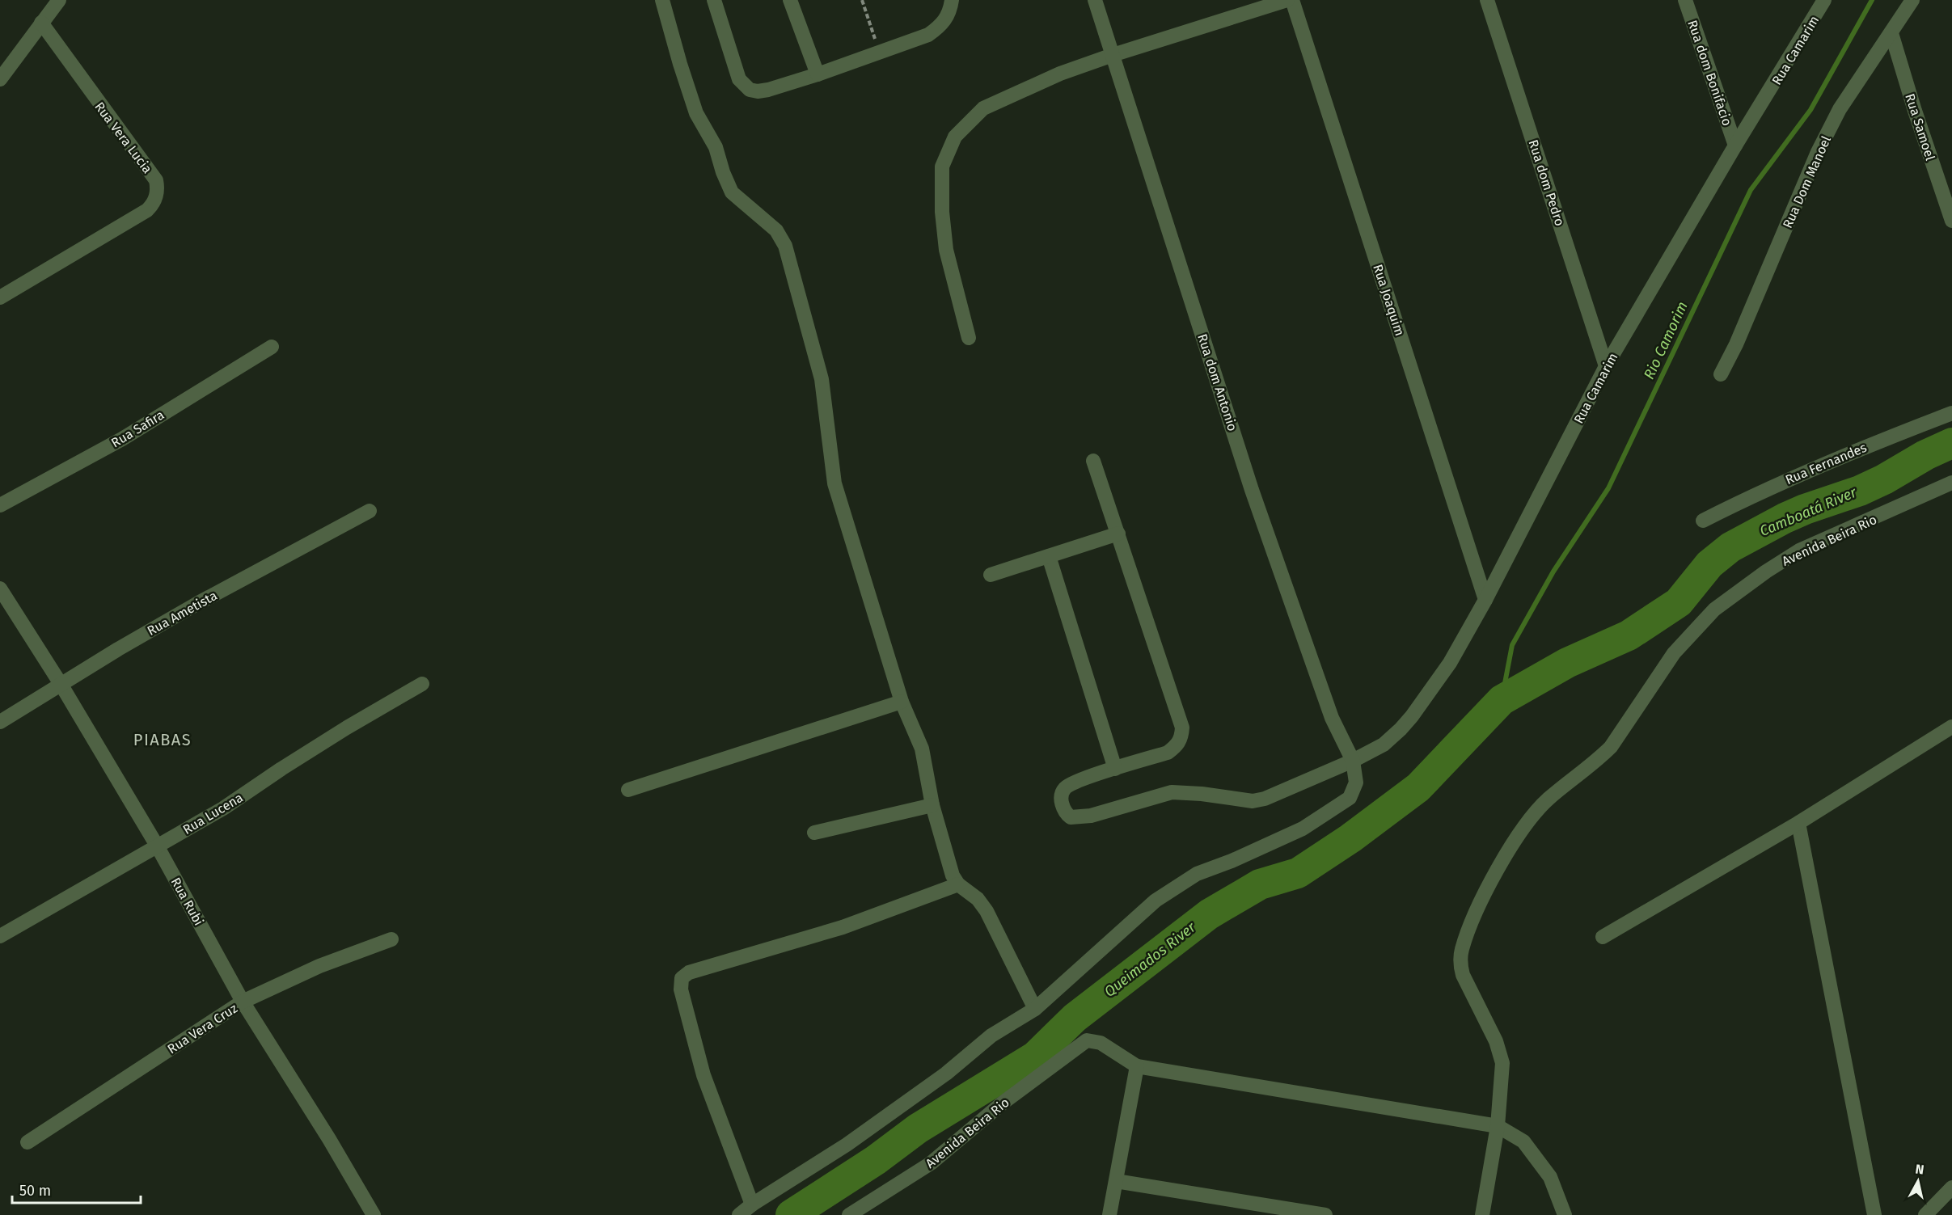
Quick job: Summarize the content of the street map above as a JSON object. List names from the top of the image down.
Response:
{
  "streets": {
    "street": [
      "Rua Camarim",
      "Rua dom Bonifacio",
      "Rua Samoel",
      "Rua Vera Lucia",
      "Rua Dom Manoel",
      "Rua dom Pedro",
      "Rua Joaquim",
      "Rua dom Antonio",
      "Rua Safira",
      "Rua Fernandes",
      "Avenida Beira Rio",
      "Rua Ametista",
      "Rua Lucena",
      "Rua Rubi",
      "Rua Vera Cruz"
    ]
  },
  "crossings": [
    ["Rua Camarim", "Rua dom Bonifacio"],
    ["Rua Camarim", "Rua dom Pedro"],
    ["Rua Camarim", "Rua Joaquim"],
    ["Rua Camarim", "Rua dom Antonio"],
    ["Rua Samoel", "Rua Dom Manoel"],
    ["Rua Ametista", "Rua Rubi"],
    ["Rua Lucena", "Rua Rubi"],
    ["Rua Rubi", "Rua Vera Cruz"]
  ],
  "districts": ["PIABAS"],
  "water": ["Rio Camorim", "Camboatá River", "Queimados River"],
  "scale_bar": "50 m",
  "north": "top"
}
